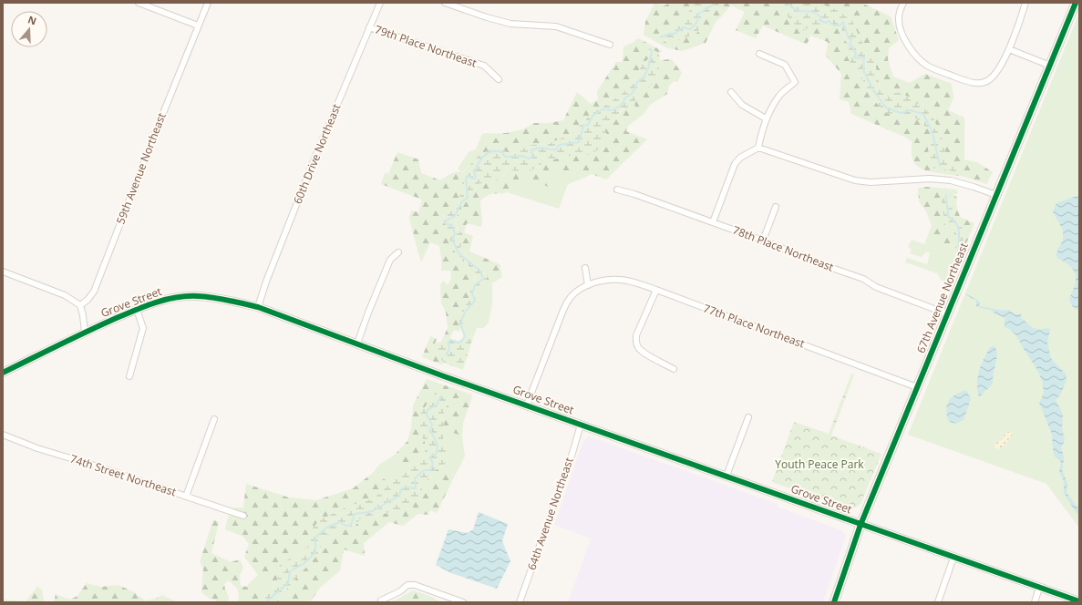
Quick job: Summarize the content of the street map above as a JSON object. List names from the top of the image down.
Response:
{
  "streets": {
    "main road": ["67th Avenue Northeast"],
    "street": [
      "79th Place Northeast",
      "60th Drive Northeast",
      "59th Avenue Northeast",
      "78th Place Northeast",
      "Grove Street",
      "77th Place Northeast",
      "74th Street Northeast",
      "64th Avenue Northeast"
    ]
  },
  "crossings": [
    ["79th Place Northeast", "60th Drive Northeast"],
    ["60th Drive Northeast", "Grove Street"],
    ["78th Place Northeast", "67th Avenue Northeast"],
    ["67th Avenue Northeast", "Grove Street"],
    ["67th Avenue Northeast", "77th Place Northeast"],
    ["Grove Street", "77th Place Northeast"],
    ["Grove Street", "64th Avenue Northeast"]
  ],
  "parks": ["Youth Peace Park"],
  "north": "top"
}
